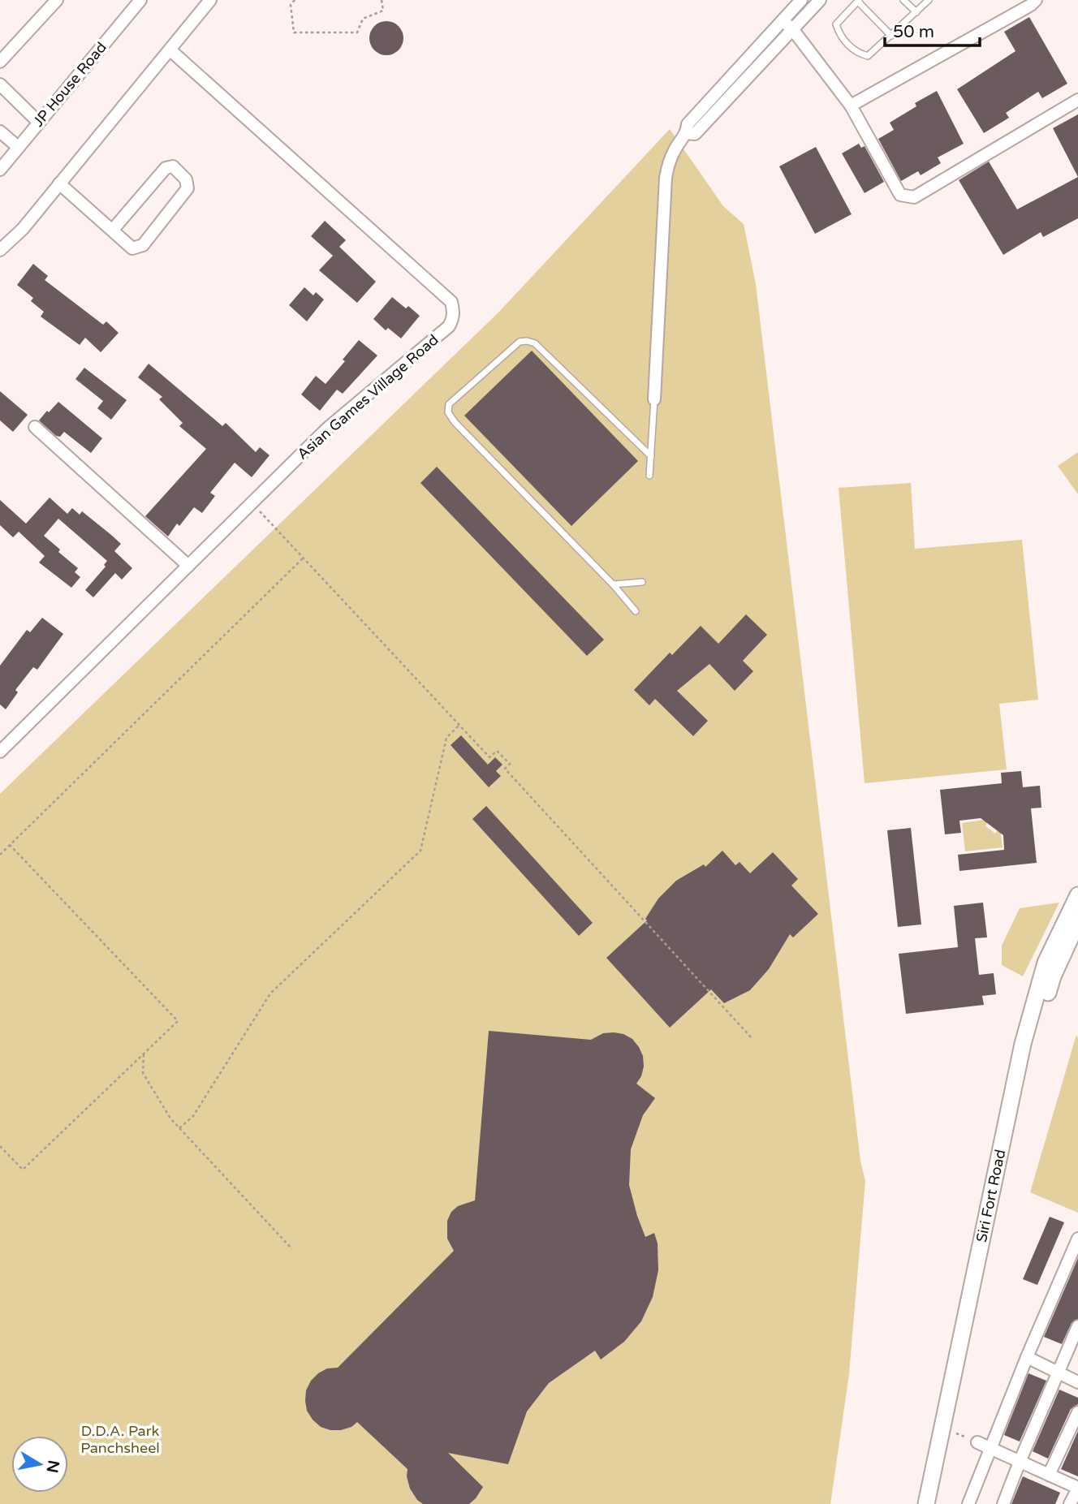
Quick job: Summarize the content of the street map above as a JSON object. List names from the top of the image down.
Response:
{
  "streets": {
    "street": ["JP House Road", "Asian Games Village Road", "Siri Fort Road"]
  },
  "parks": ["D.D.A. Park Panchsheel"],
  "scale_bar": "50 m",
  "north": "right"
}
